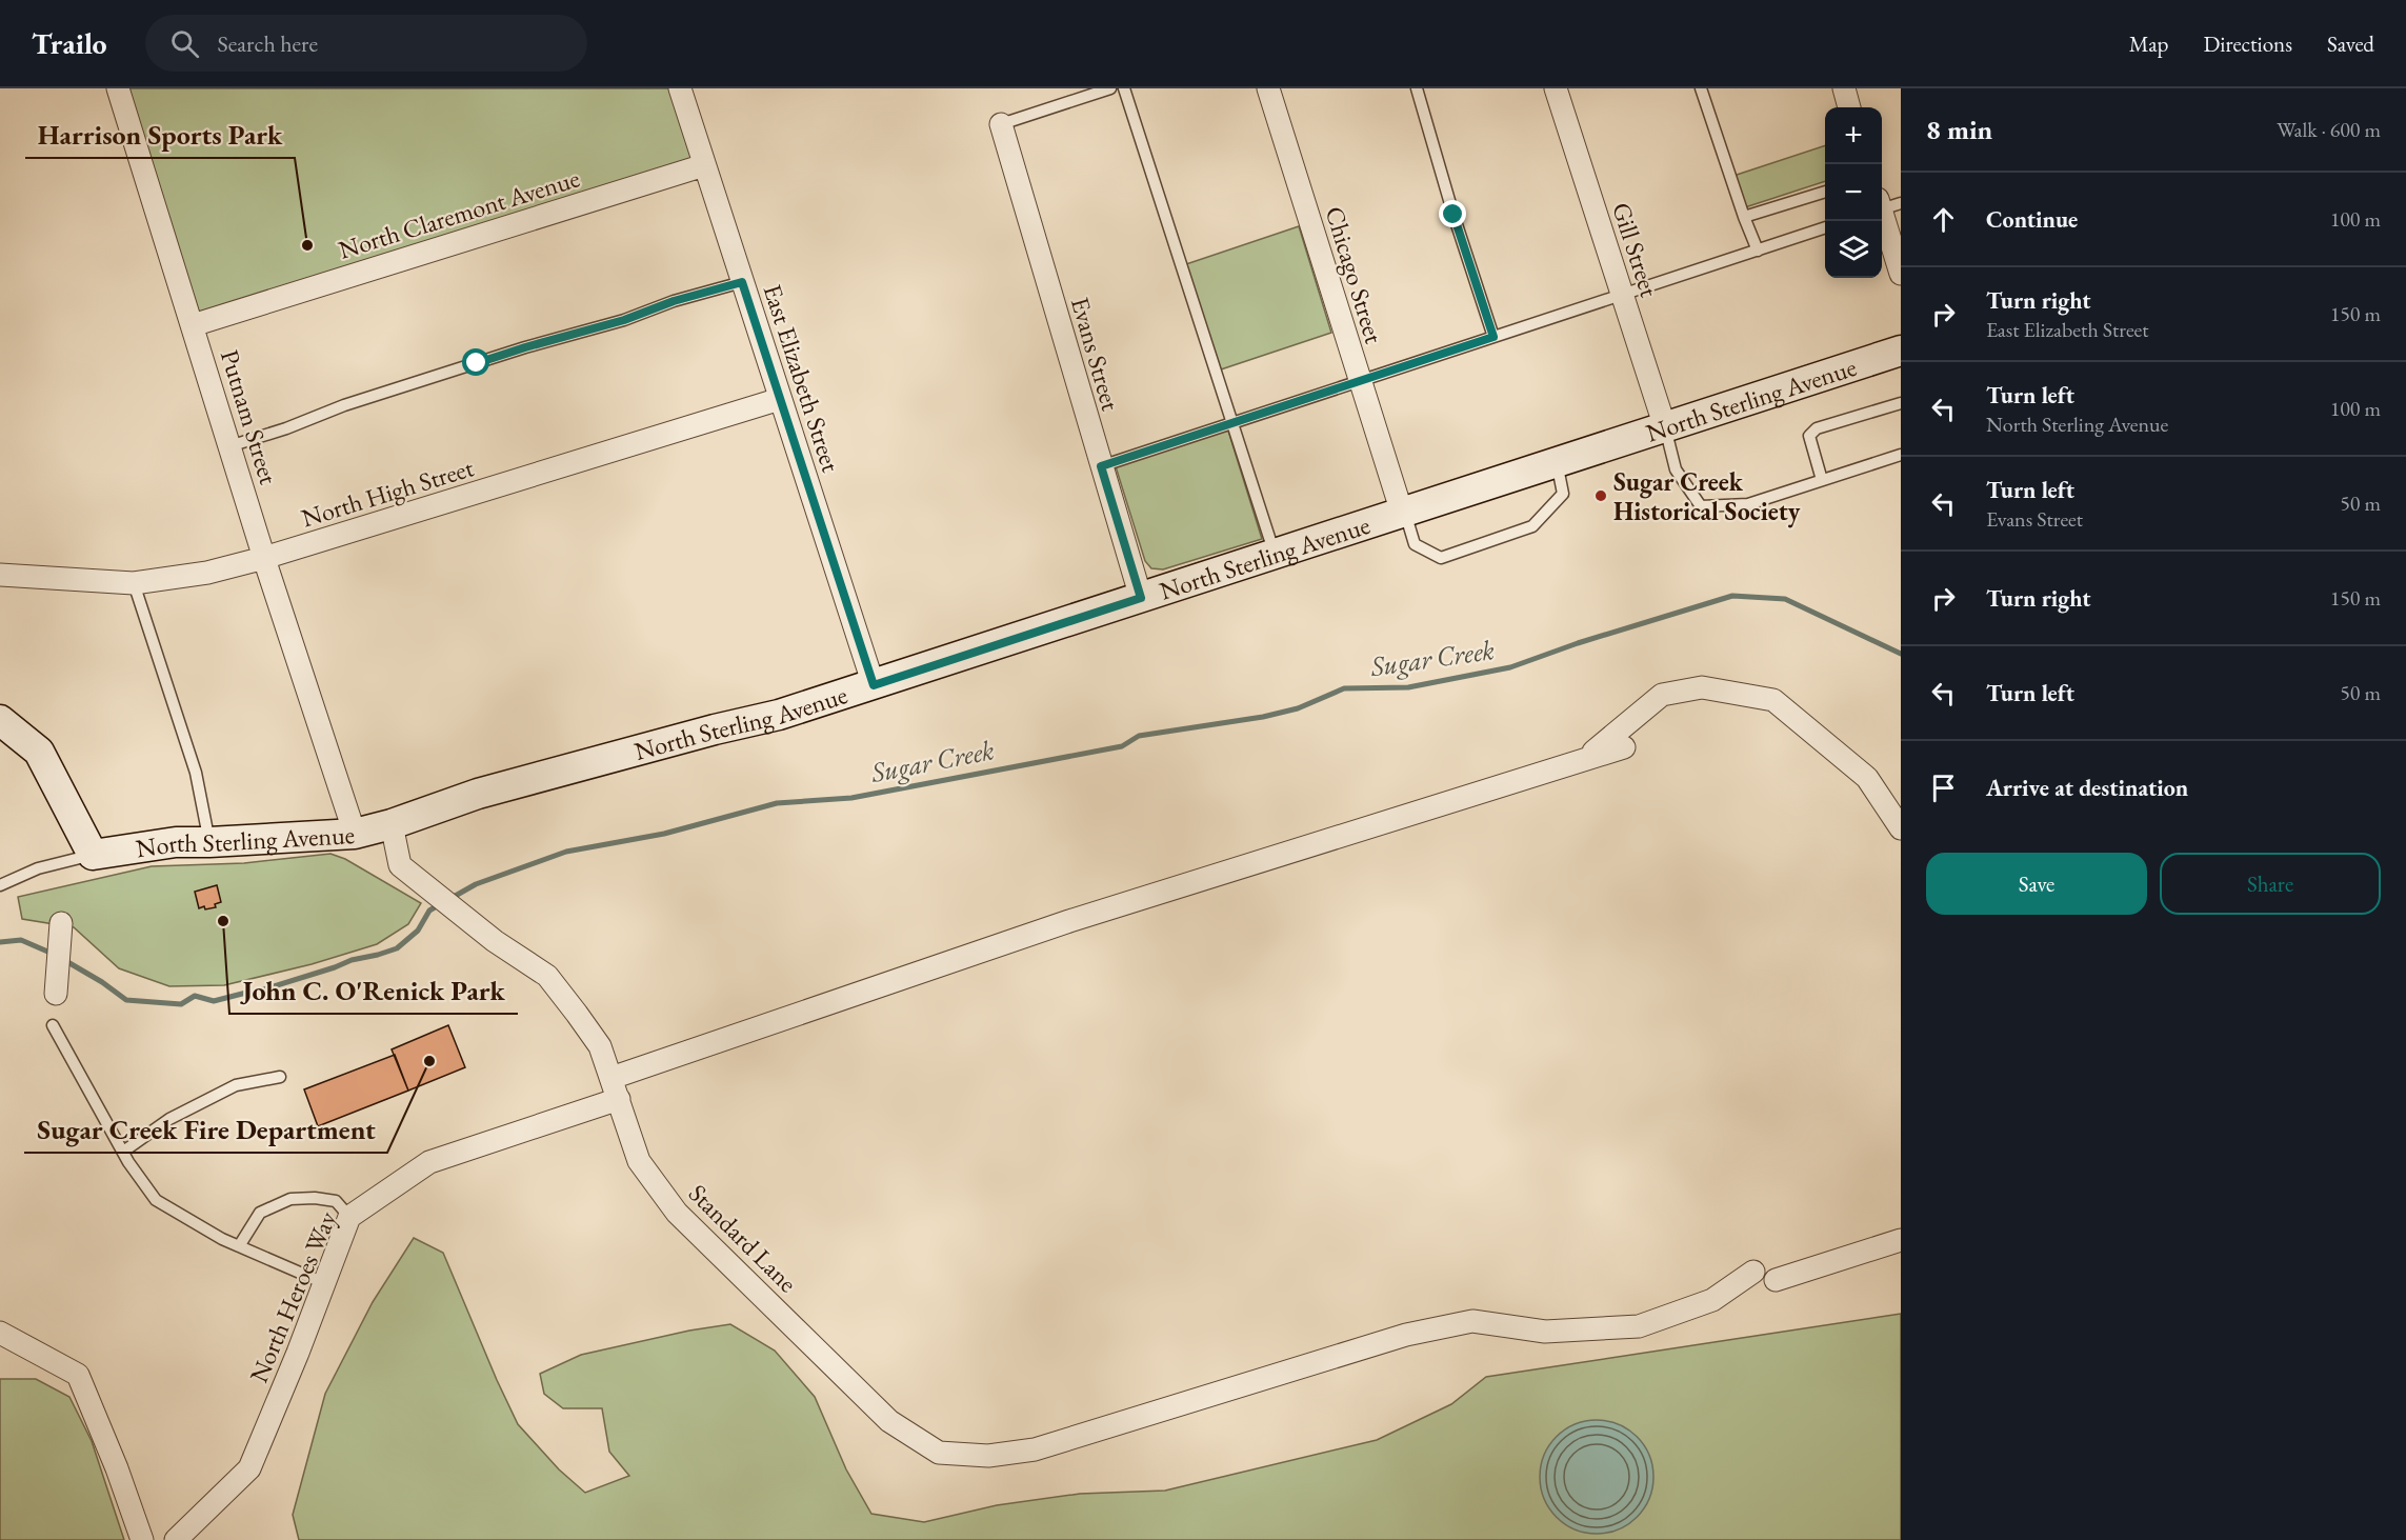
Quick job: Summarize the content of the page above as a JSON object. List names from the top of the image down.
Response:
{
  "streets": {
    "main road": ["North Sterling Avenue"],
    "street": [
      "North Claremont Avenue",
      "Gill Street",
      "Chicago Street",
      "Evans Street",
      "East Elizabeth Street",
      "Putnam Street",
      "North High Street",
      "Standard Lane",
      "North Heroes Way"
    ]
  },
  "crossings": [
    ["North Claremont Avenue", "East Elizabeth Street"],
    ["North Claremont Avenue", "Putnam Street"],
    ["Gill Street", "North Sterling Avenue"],
    ["Chicago Street", "North Sterling Avenue"],
    ["Evans Street", "North Sterling Avenue"],
    ["East Elizabeth Street", "North Sterling Avenue"],
    ["East Elizabeth Street", "North High Street"],
    ["North Sterling Avenue", "Putnam Street"],
    ["North Sterling Avenue", "Standard Lane"],
    ["Putnam Street", "North High Street"],
    ["Standard Lane", "North Heroes Way"]
  ],
  "water": ["Sugar Creek"],
  "places": [
    "Harrison Sports Park",
    "Sugar Creek Historical Society",
    "John C. O'Renick Park",
    "Sugar Creek Fire Department"
  ],
  "page": {
    "header": "Trailo",
    "search": "Search here",
    "nav": ["Map", "Directions", "Saved"],
    "heading": ["8 min", "Walk · 600 m"],
    "map_buttons": ["+", "−"],
    "list": [
      ["Continue", "100 m"],
      ["Turn right", "East Elizabeth Street", "150 m"],
      ["Turn left", "North Sterling Avenue", "100 m"],
      ["Turn left", "Evans Street", "50 m"],
      ["Turn right", "150 m"],
      ["Turn left", "50 m"],
      "Arrive at destination"
    ],
    "buttons": ["Save", "Share"]
  }
}
